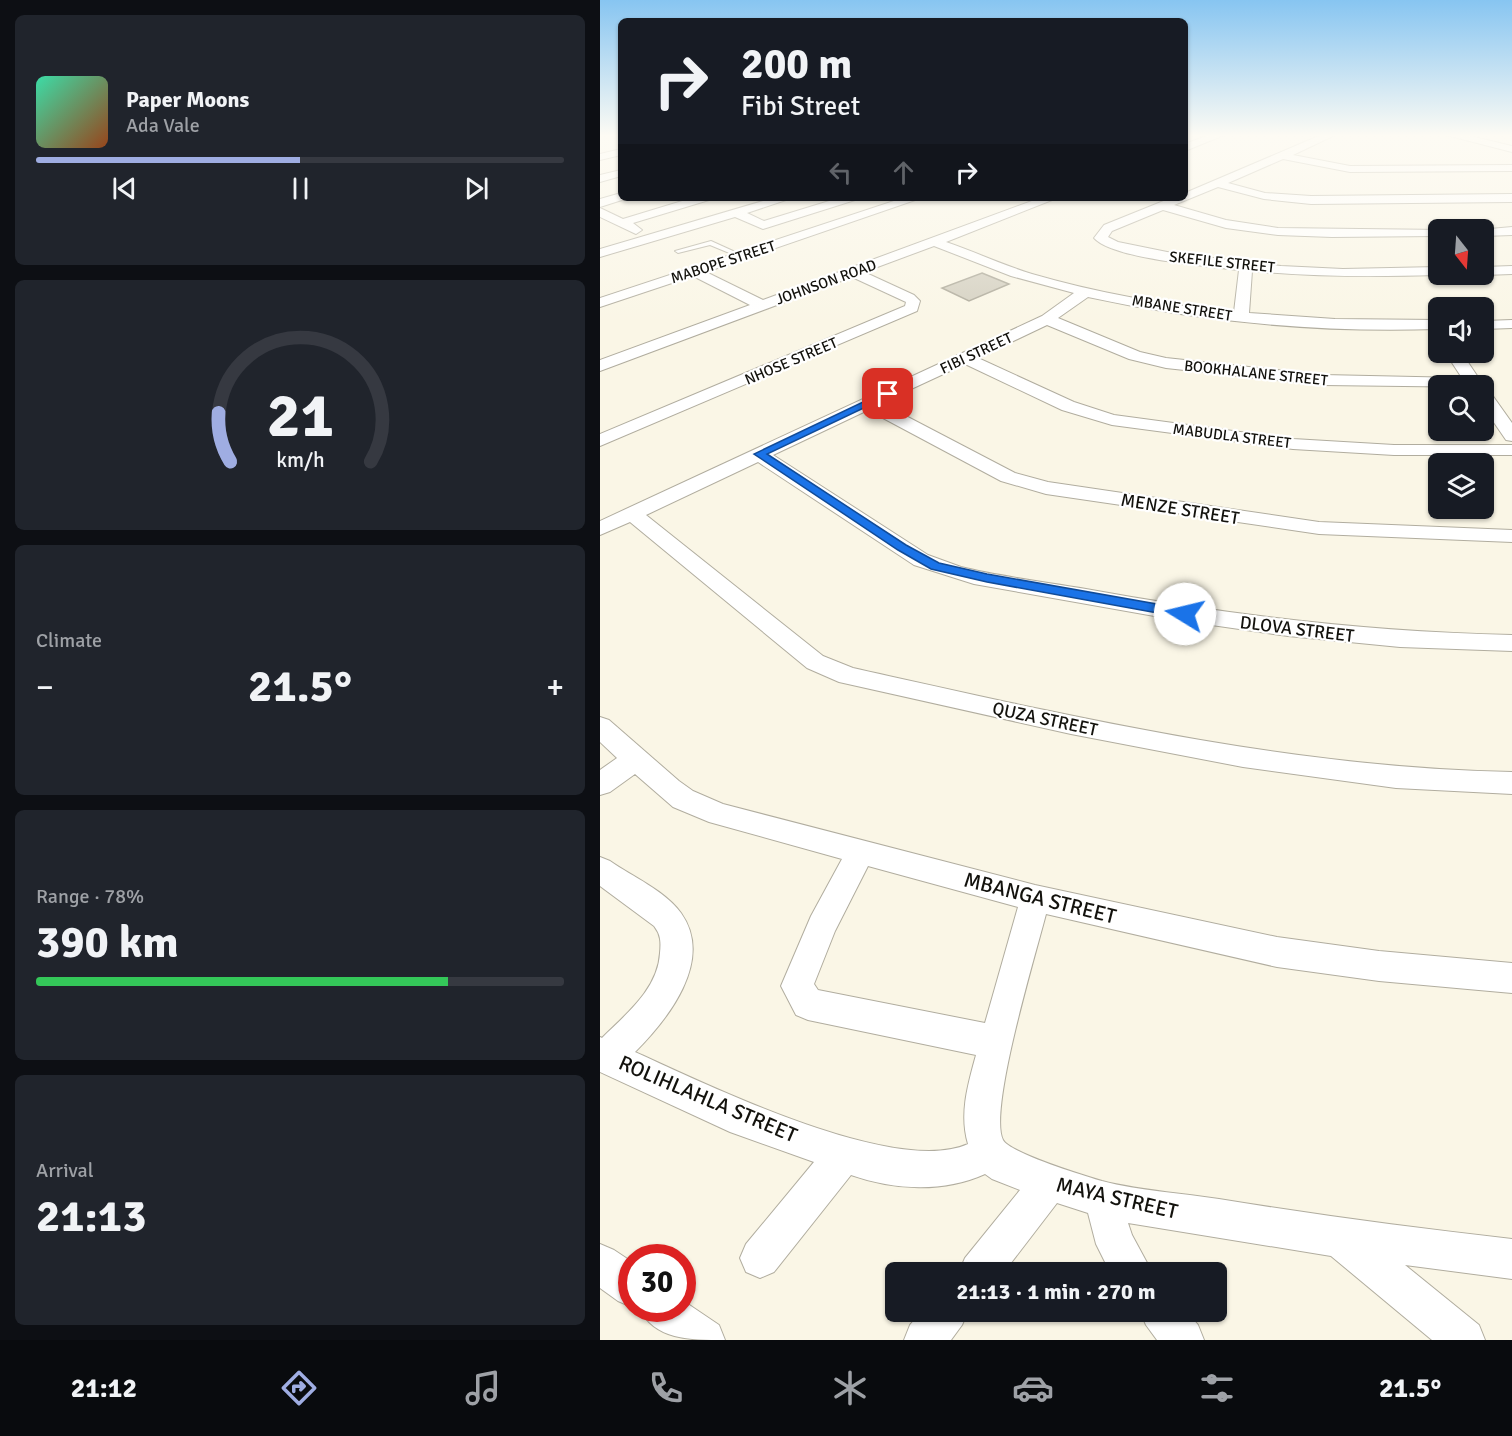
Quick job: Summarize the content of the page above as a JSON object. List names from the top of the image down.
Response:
{
  "streets": {
    "street": [
      "MABOPE STREET",
      "SKEFILE STREET",
      "JOHNSON ROAD",
      "MBANE STREET",
      "FIBI STREET",
      "NHOSE STREET",
      "BOOKHALANE STREET",
      "MABUDLA STREET",
      "MENZE STREET",
      "DLOVA STREET",
      "QUZA STREET",
      "MBANGA STREET",
      "ROLIHLAHLA STREET",
      "MAYA STREET"
    ]
  },
  "crossings": [
    ["JOHNSON ROAD", "MBANE STREET"],
    ["JOHNSON ROAD", "NHOSE STREET"],
    ["MBANE STREET", "FIBI STREET"],
    ["FIBI STREET", "BOOKHALANE STREET"],
    ["FIBI STREET", "MABUDLA STREET"],
    ["FIBI STREET", "MENZE STREET"],
    ["FIBI STREET", "DLOVA STREET"],
    ["FIBI STREET", "QUZA STREET"],
    ["ROLIHLAHLA STREET", "MAYA STREET"]
  ],
  "north": "bottom",
  "page": {
    "turn": ["200 m", "Fibi Street"],
    "song": ["Paper Moons", "Ada Vale"],
    "tile": [
      "Climate",
      ["Range · 78%", "390 km"],
      ["Arrival", "21:13"]
    ],
    "heat": ["−", "21.5°", "+"],
    "limit": "30",
    "trip": "21:13 · 1 min · 270 m",
    "tabs": ["21:12", "21.5°"],
    "gauge": ["21", "km/h"]
  }
}
